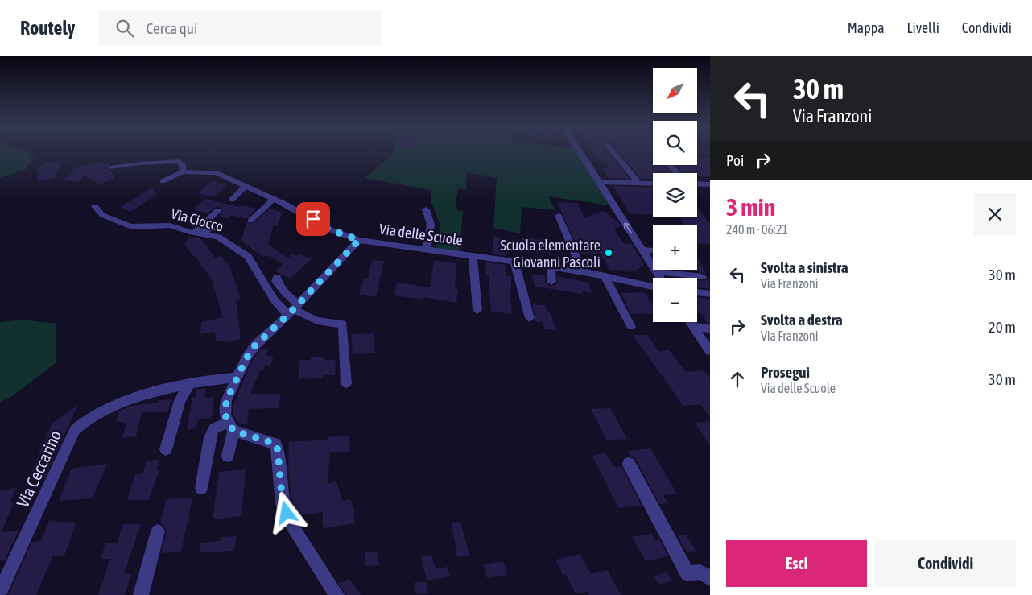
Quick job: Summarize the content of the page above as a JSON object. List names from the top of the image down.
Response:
{
  "streets": {
    "street": ["Via Ciocco", "Via delle Scuole", "Via Ceccarino"]
  },
  "crossings": [
    ["Via Ciocco", "Via delle Scuole"],
    ["Via delle Scuole", "Via Ceccarino"]
  ],
  "places": ["Scuola elementare Giovanni Pascoli"],
  "north": "bottom left",
  "page": {
    "header": "Routely",
    "search": "Cerca qui",
    "nav": ["Mappa", "Livelli", "Condividi"],
    "turn": ["30 m", "Via Franzoni"],
    "map_buttons": ["+", "−"],
    "then": "Poi",
    "heading": ["3 min", "240 m · 06:21"],
    "list": [
      {
        "name": "Svolta a sinistra",
        "note": "Via Franzoni",
        "value": "30 m"
      },
      {
        "name": "Svolta a destra",
        "note": "Via Franzoni",
        "value": "20 m"
      },
      {
        "name": "Prosegui",
        "note": "Via delle Scuole",
        "value": "30 m"
      }
    ],
    "buttons": ["Esci", "Condividi"]
  }
}
